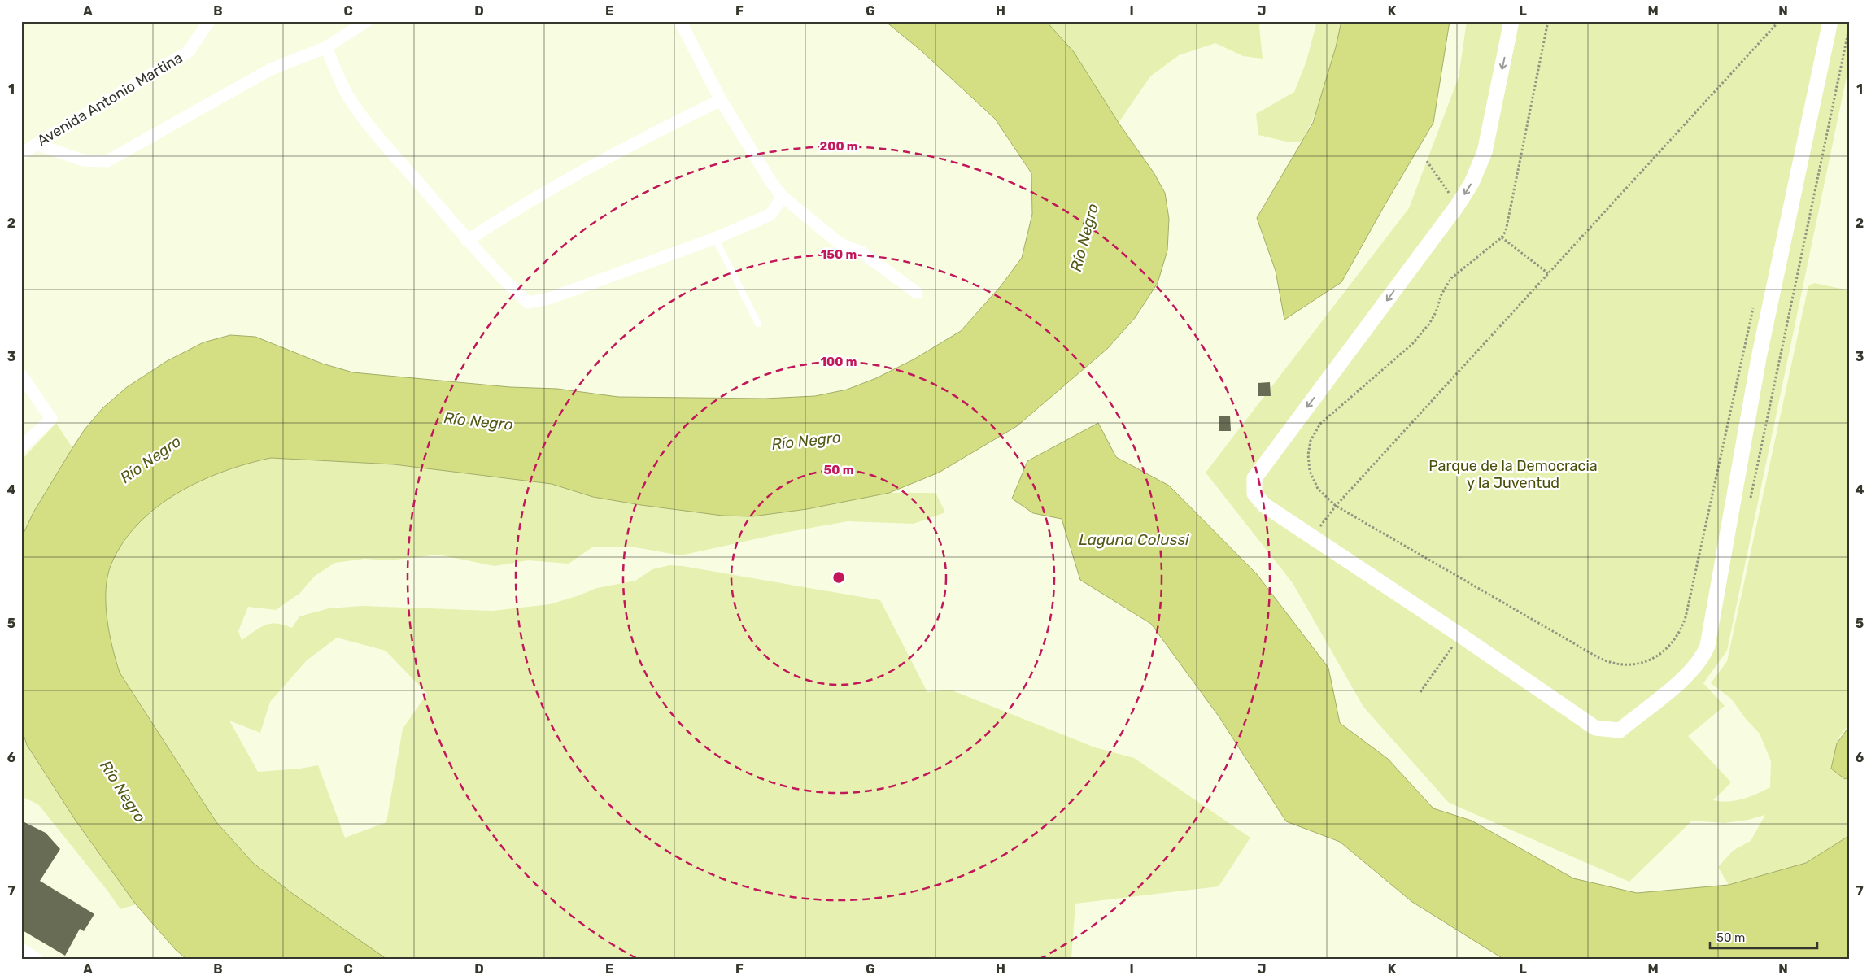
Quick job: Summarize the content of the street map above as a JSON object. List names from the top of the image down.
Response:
{
  "streets": {
    "street": ["Avenida Antonio Martina"]
  },
  "water": ["Río Negro", "Laguna Colussi"],
  "parks": ["Parque de la Democracia y la Juventud"],
  "scale_bar": "50 m",
  "grid": {
    "columns": [
      "A",
      "B",
      "C",
      "D",
      "E",
      "F",
      "G",
      "H",
      "I",
      "J",
      "K",
      "L",
      "M",
      "N"
    ],
    "rows": [
      "1",
      "2",
      "3",
      "4",
      "5",
      "6",
      "7"
    ]
  },
  "rings": [
    "200 m",
    "150 m",
    "100 m",
    "50 m"
  ]
}
